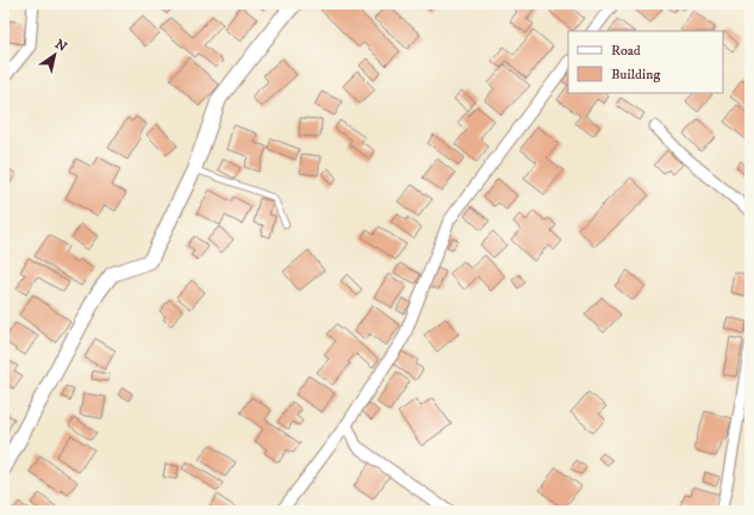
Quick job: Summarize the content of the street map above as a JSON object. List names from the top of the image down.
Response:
{
  "legend": ["Road", "Building"],
  "north": "top right"
}
